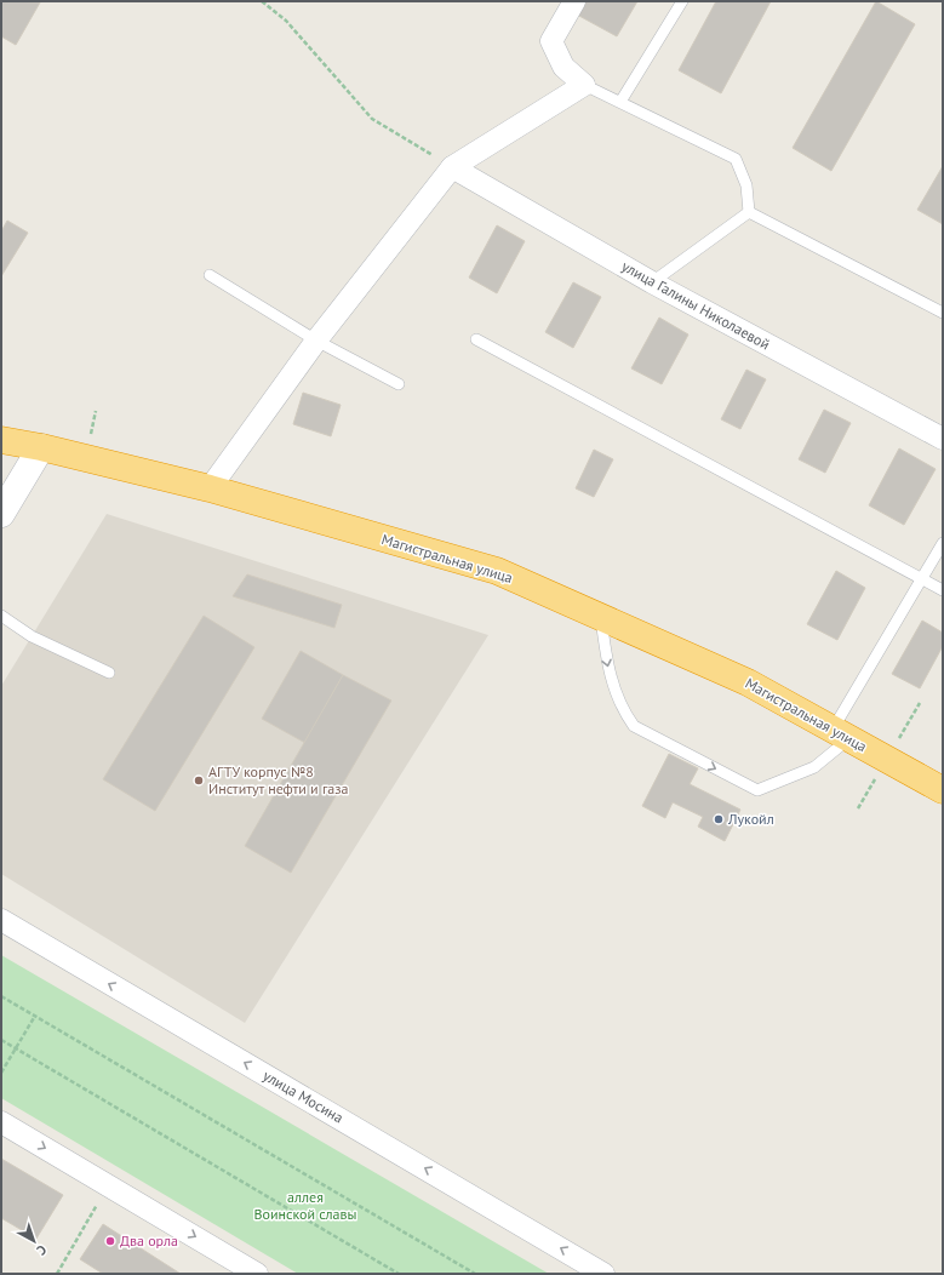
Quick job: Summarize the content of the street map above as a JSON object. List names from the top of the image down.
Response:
{
  "streets": {
    "highway": ["Магистральная улица"],
    "street": ["улица Галины Николаевой", "улица Мосина"]
  },
  "parks": ["аллея Воинской славы"],
  "places": ["АГТУ корпус №8 Институт нефти и газа", "Лукойл", "Два орла"],
  "north": "bottom right"
}
